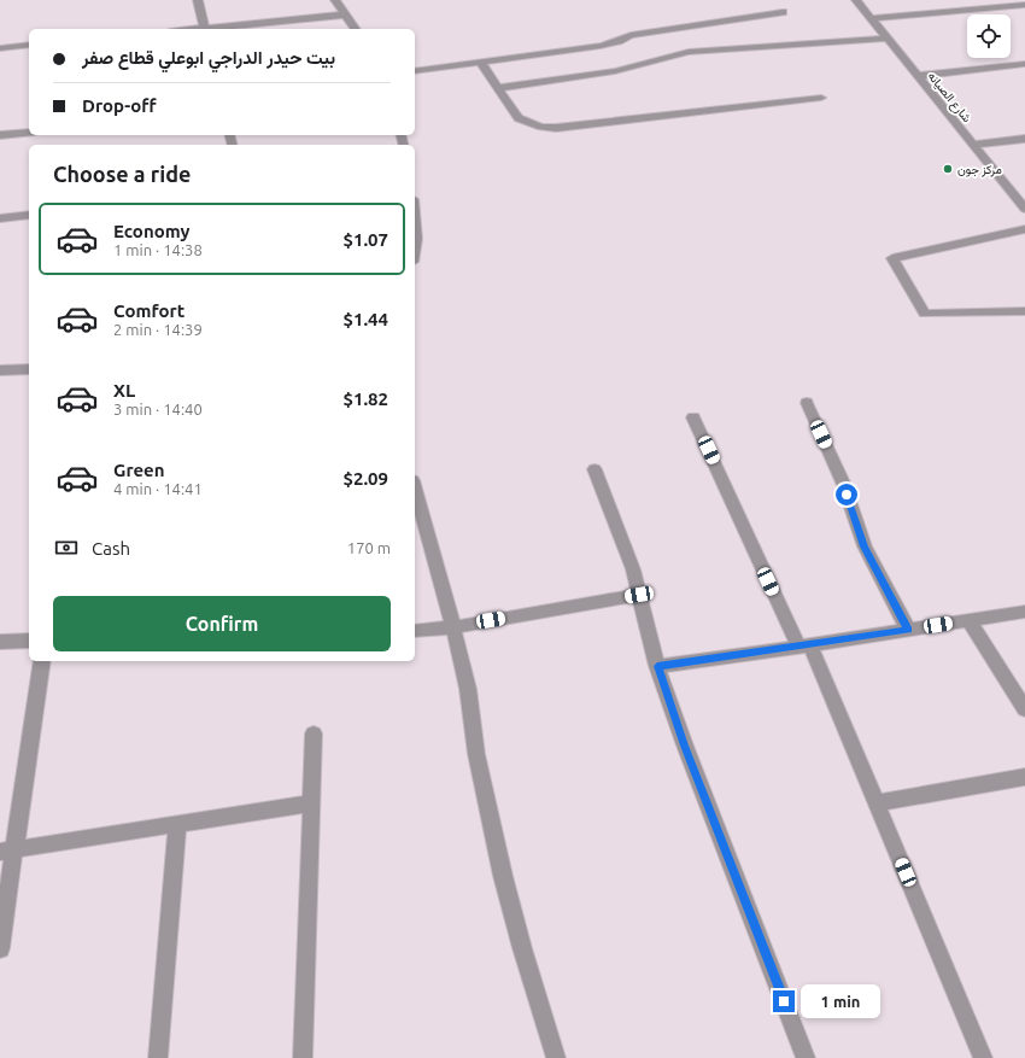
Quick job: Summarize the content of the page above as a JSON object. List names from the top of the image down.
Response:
{
  "streets": {
    "street": ["شارع الصيانه"]
  },
  "places": ["مركز جون"],
  "page": {
    "banner": ["بيت حيدر الدراجي ابوعلي قطاع صفر", "Drop-off"],
    "heading": "Choose a ride",
    "list": [
      {
        "name": "Economy",
        "note": "1 min · 14:38",
        "value": "$1.07"
      },
      {
        "name": "Comfort",
        "note": "2 min · 14:39",
        "value": "$1.44"
      },
      {
        "name": "XL",
        "note": "3 min · 14:40",
        "value": "$1.82"
      },
      {
        "name": "Green",
        "note": "4 min · 14:41",
        "value": "$2.09"
      }
    ],
    "pay": ["Cash", "170 m"],
    "buttons": "Confirm",
    "bubble": "1 min"
  }
}
